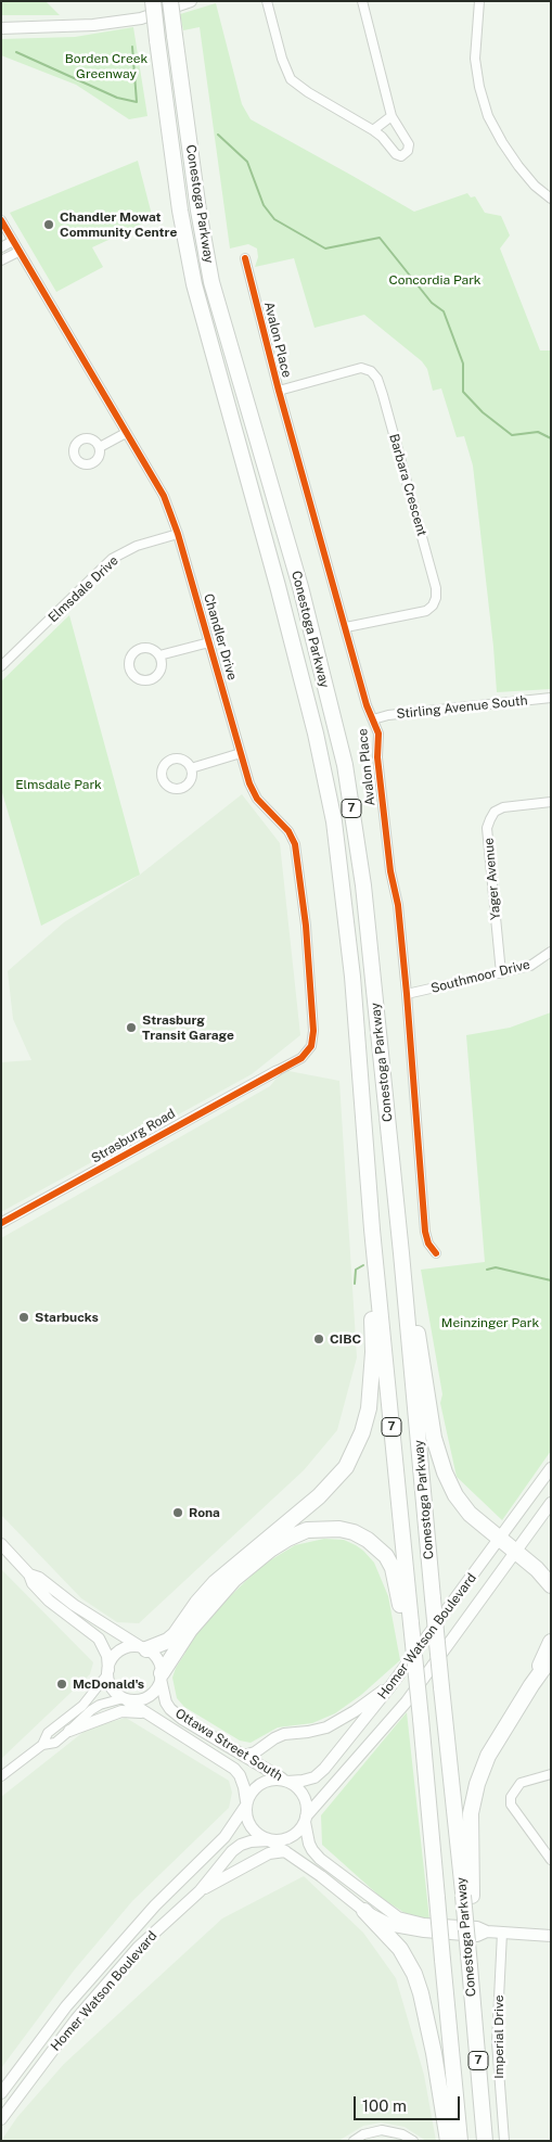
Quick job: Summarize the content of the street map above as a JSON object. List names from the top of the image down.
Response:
{
  "streets": {
    "highway": ["Conestoga Parkway", "7"],
    "main road": ["Homer Watson Boulevard", "Ottawa Street South"],
    "street": [
      "Avalon Place",
      "Barbara Crescent",
      "Elmsdale Drive",
      "Chandler Drive",
      "Stirling Avenue South",
      "Yager Avenue",
      "Southmoor Drive",
      "Strasburg Road",
      "Imperial Drive"
    ]
  },
  "crossings": [
    ["Avalon Place", "Barbara Crescent"],
    ["Avalon Place", "Stirling Avenue South"],
    ["Avalon Place", "Southmoor Drive"],
    ["Elmsdale Drive", "Chandler Drive"],
    ["Chandler Drive", "Strasburg Road"],
    ["Yager Avenue", "Southmoor Drive"],
    ["Homer Watson Boulevard", "Ottawa Street South"]
  ],
  "parks": [
    "Borden Creek Greenway",
    "Concordia Park",
    "Elmsdale Park",
    "Meinzinger Park"
  ],
  "places": [
    "Chandler Mowat Community Centre",
    "Strasburg Transit Garage",
    "Starbucks",
    "CIBC",
    "Rona",
    "McDonald's"
  ],
  "scale_bar": "100 m"
}
